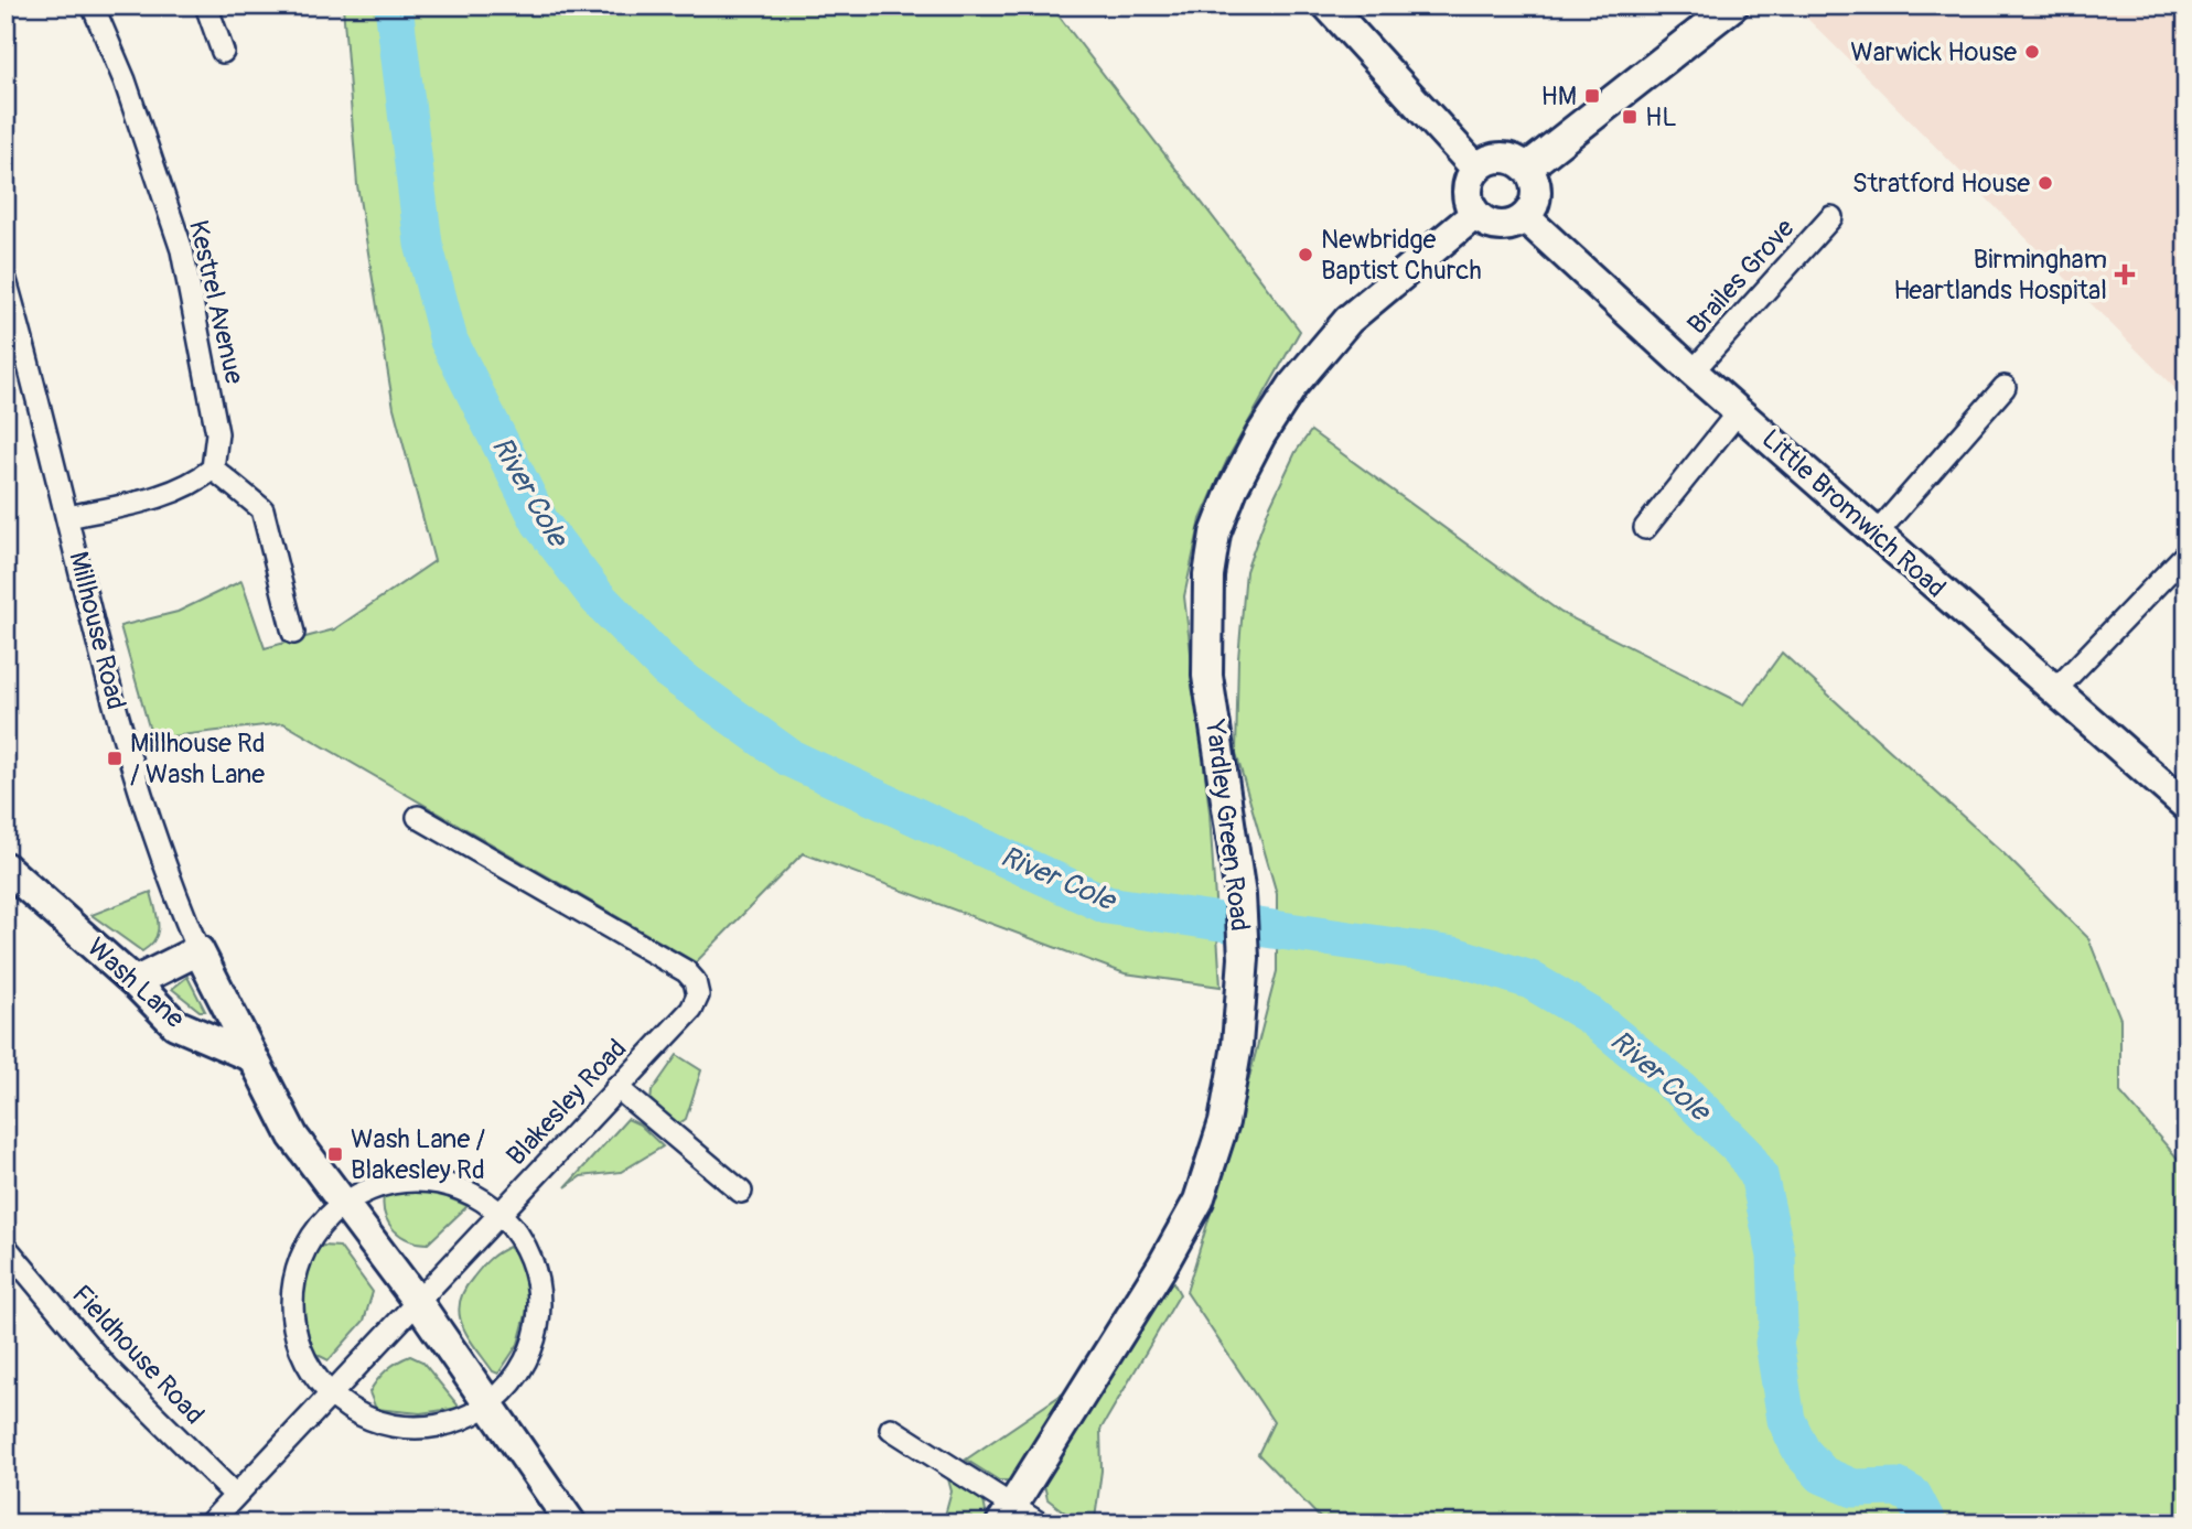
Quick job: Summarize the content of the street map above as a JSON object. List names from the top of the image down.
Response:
{
  "streets": {
    "street": [
      "Brailes Grove",
      "Kestrel Avenue",
      "Little Bromwich Road",
      "Millhouse Road",
      "Yardley Green Road",
      "Wash Lane",
      "Blakesley Road",
      "Fieldhouse Road"
    ]
  },
  "crossings": [
    ["Brailes Grove", "Little Bromwich Road"],
    ["Little Bromwich Road", "Yardley Green Road"],
    ["Millhouse Road", "Wash Lane"],
    ["Blakesley Road", "Fieldhouse Road"]
  ],
  "water": ["River Cole"],
  "places": {
    "other": ["Warwick House", "Stratford House", "Newbridge Baptist Church"],
    "transit": [
      "HM",
      "HL",
      "Millhouse Rd / Wash Lane",
      "Wash Lane / Blakesley Rd"
    ],
    "health": ["Birmingham Heartlands Hospital"]
  }
}
